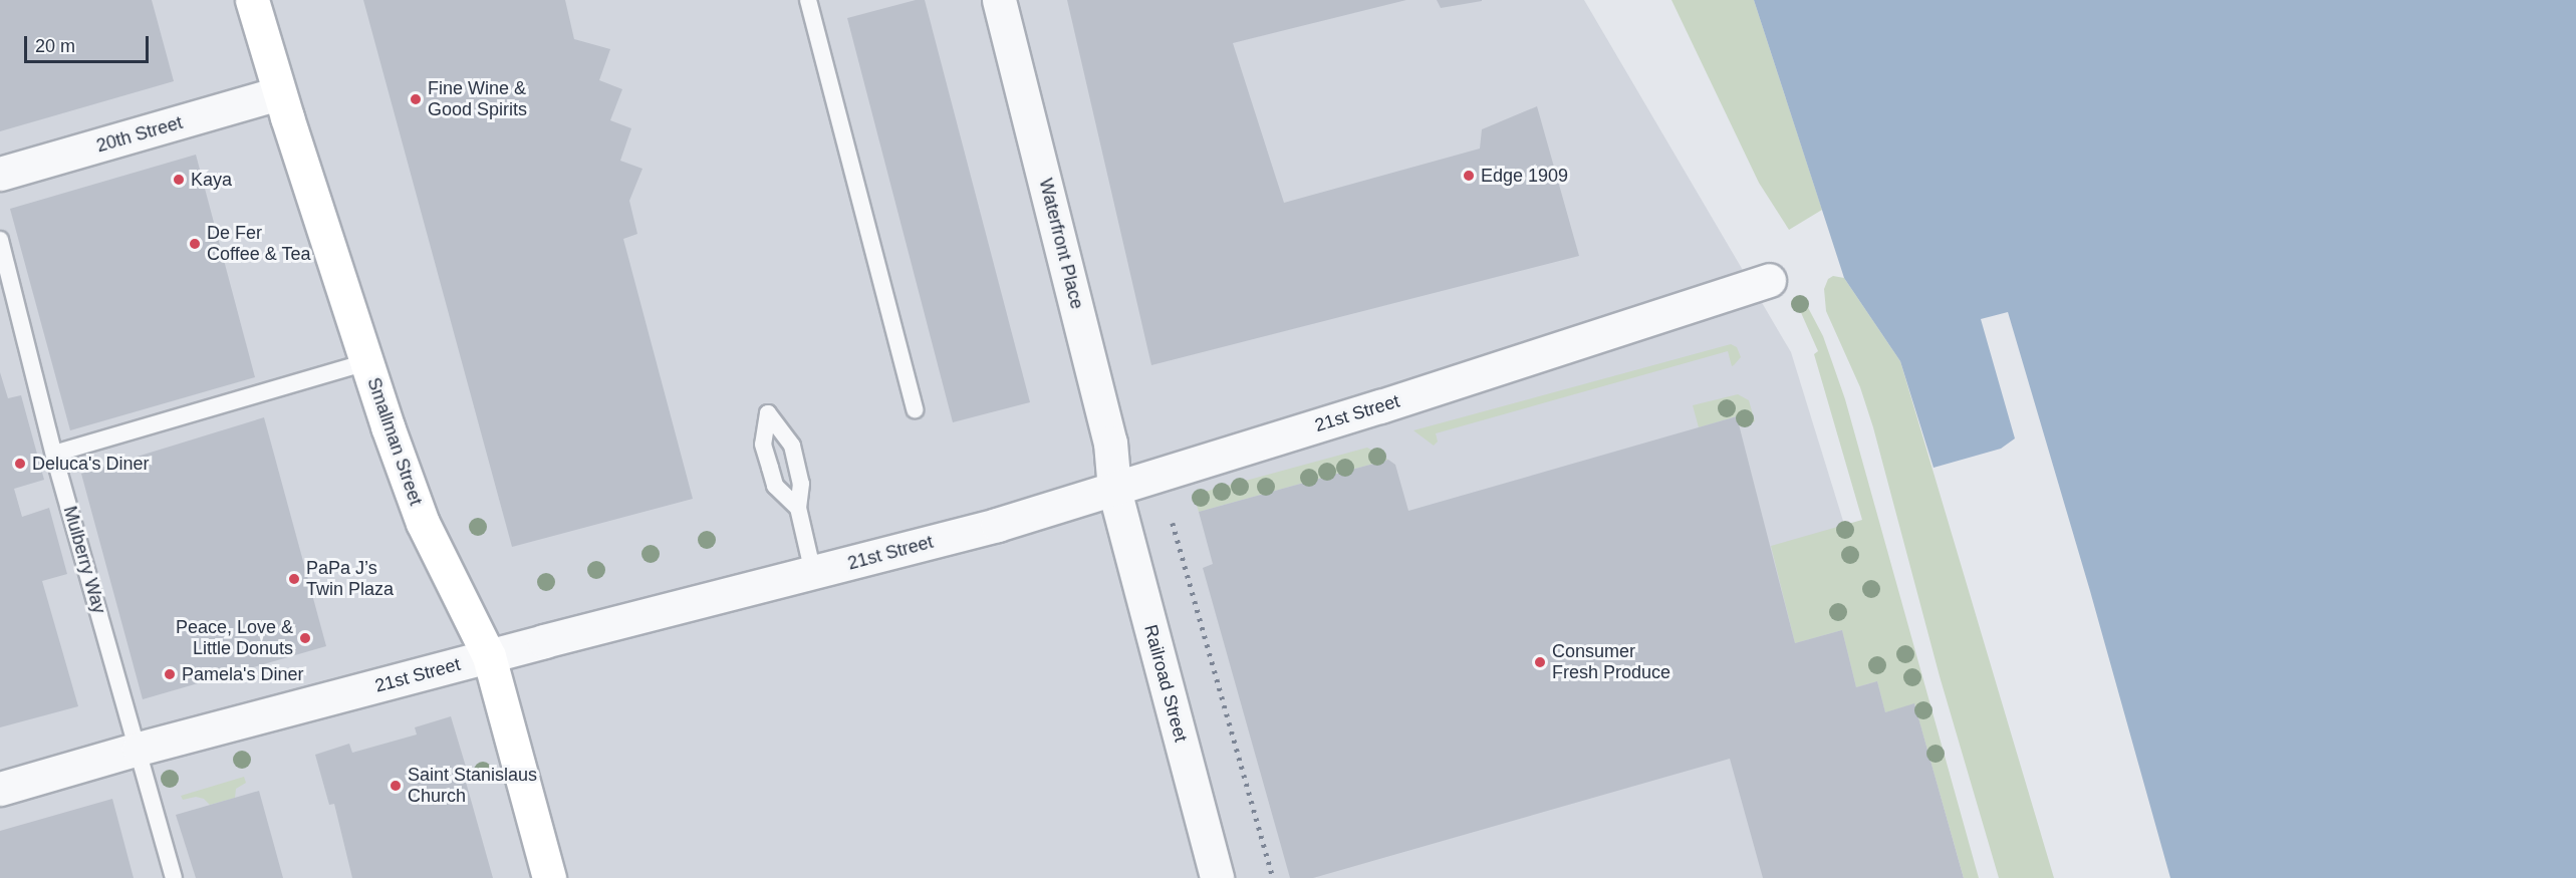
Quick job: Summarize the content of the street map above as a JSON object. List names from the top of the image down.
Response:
{
  "streets": {
    "street": [
      "20th Street",
      "Waterfront Place",
      "21st Street",
      "Smallman Street",
      "Railroad Street"
    ],
    "lane": ["Mulberry Way"]
  },
  "crossings": [
    ["20th Street", "Smallman Street"],
    ["Waterfront Place", "21st Street"],
    ["Waterfront Place", "Railroad Street"],
    ["21st Street", "Smallman Street"],
    ["21st Street", "Mulberry Way"],
    ["21st Street", "Railroad Street"]
  ],
  "places": [
    "Fine Wine & Good Spirits",
    "Edge 1909",
    "Kaya",
    "De Fer Coffee & Tea",
    "Deluca's Diner",
    "PaPa J’s Twin Plaza",
    "Peace, Love & Little Donuts",
    "Consumer Fresh Produce",
    "Pamela's Diner",
    "Saint Stanislaus Church"
  ],
  "scale_bar": "20 m"
}
